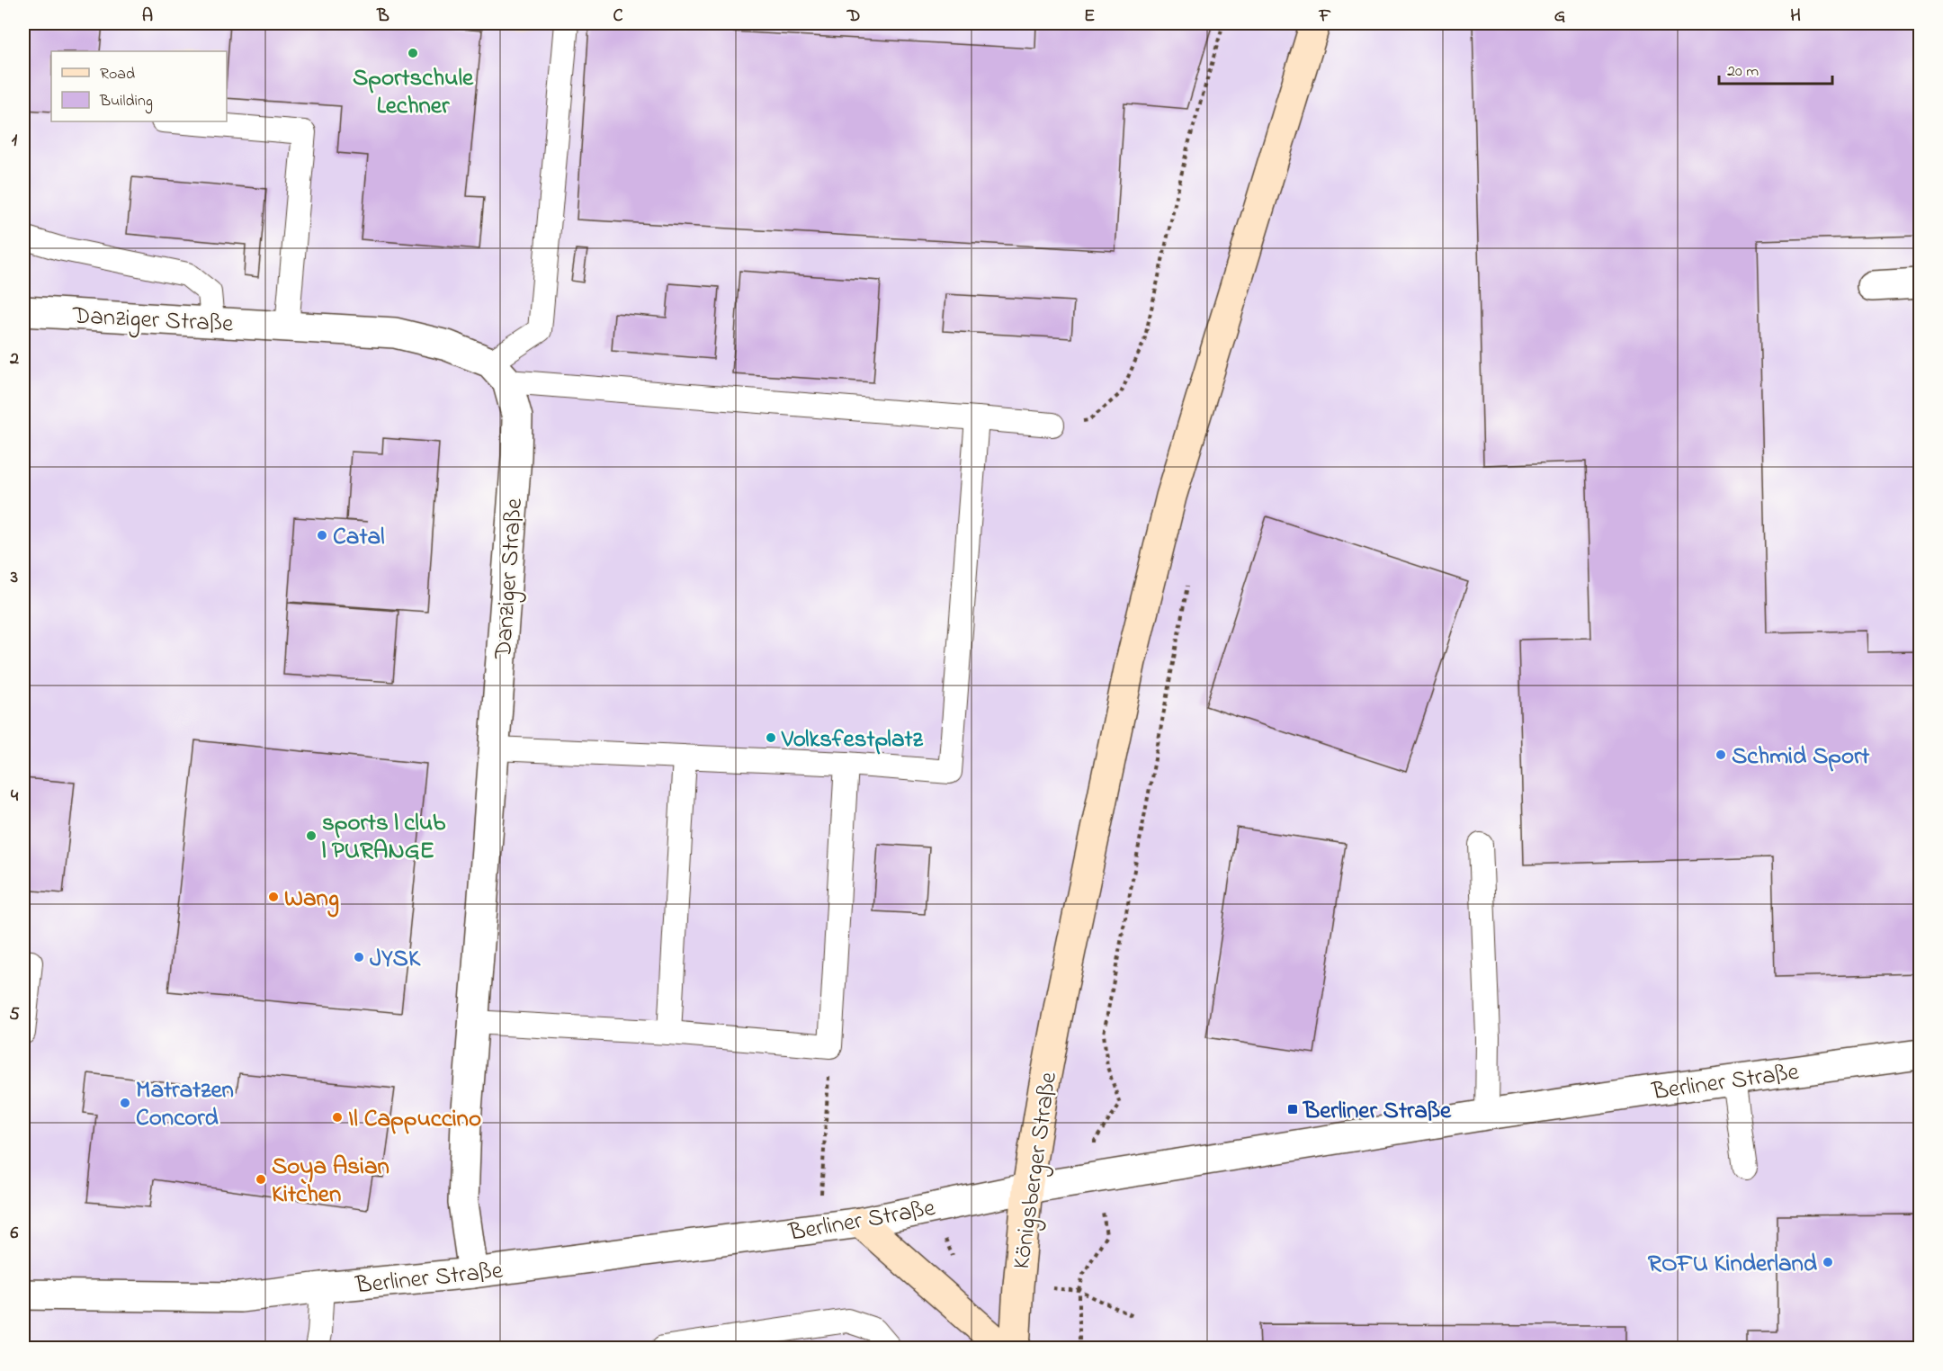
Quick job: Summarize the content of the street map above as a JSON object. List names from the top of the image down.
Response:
{
  "streets": {
    "main road": ["Königsberger Straße"],
    "street": ["Danziger Straße", "Berliner Straße"]
  },
  "crossings": [
    ["Danziger Straße", "Berliner Straße"],
    ["Berliner Straße", "Königsberger Straße"]
  ],
  "places": {
    "other": [
      "Sportschule Lechner",
      "Catal",
      "Volksfestplatz",
      "Schmid Sport",
      "sports | club | PURANGE",
      "Wang",
      "JYSK",
      "Matratzen Concord",
      "Il Cappuccino",
      "Soya Asian Kitchen",
      "ROFU Kinderland"
    ],
    "transit": ["Berliner Straße"]
  },
  "legend": ["Road", "Building"],
  "scale_bar": "20 m",
  "grid": {
    "columns": [
      "A",
      "B",
      "C",
      "D",
      "E",
      "F",
      "G",
      "H"
    ],
    "rows": [
      "1",
      "2",
      "3",
      "4",
      "5",
      "6"
    ]
  }
}
